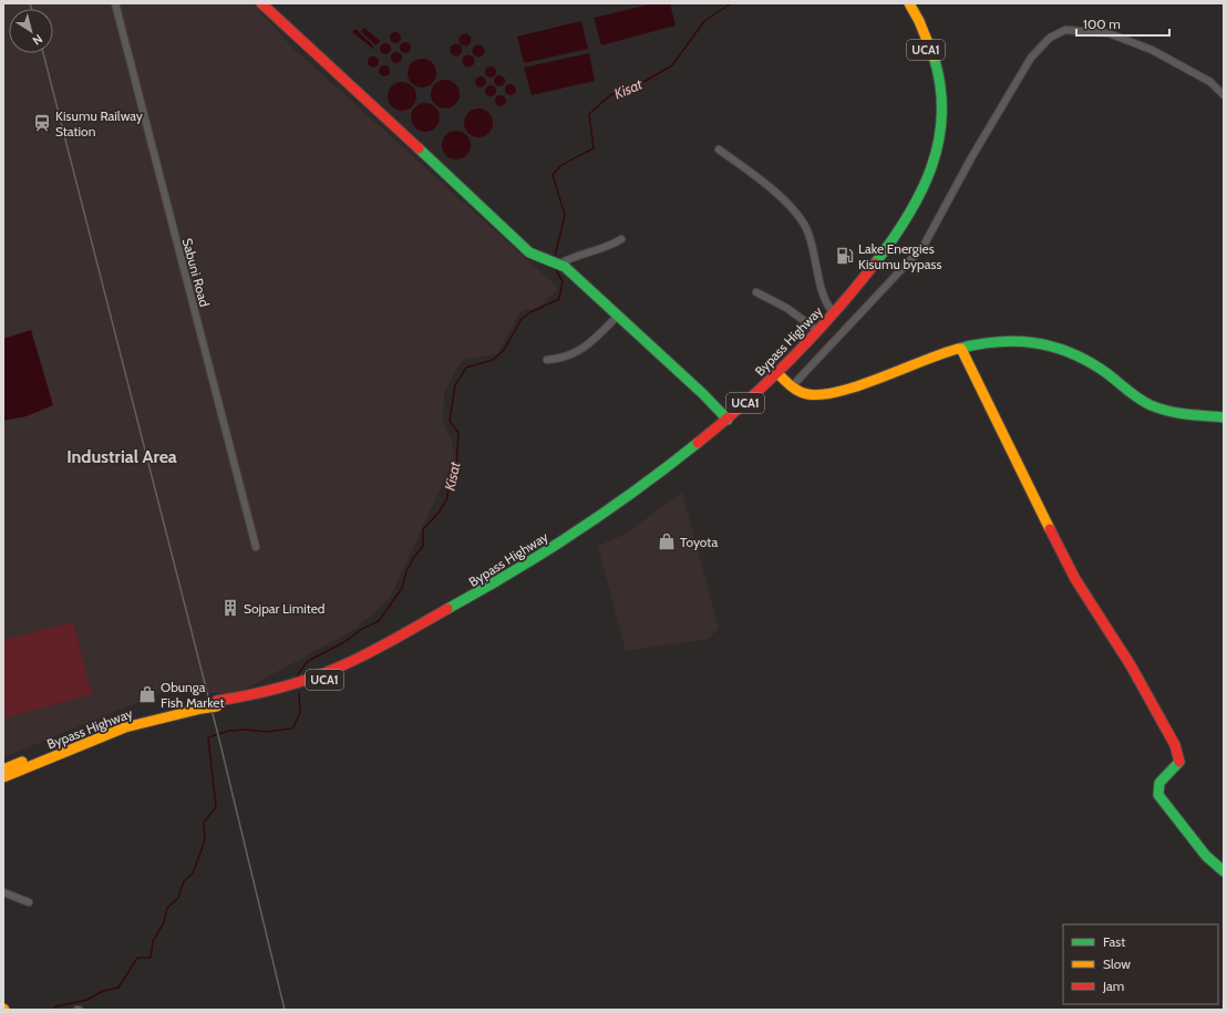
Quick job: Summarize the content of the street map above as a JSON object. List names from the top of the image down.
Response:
{
  "streets": {
    "street": ["UCA1", "Sabuni Road", "Bypass Highway"]
  },
  "crossings": [
    ["UCA1", "Bypass Highway"]
  ],
  "districts": ["Industrial Area"],
  "water": ["Kisat"],
  "places": {
    "station": ["Kisumu Railway Station"],
    "fuel station": ["Lake Energies Kisumu bypass"],
    "shop": ["Toyota", "Obunga Fish Market"],
    "building": ["Sojpar Limited"]
  },
  "legend": ["Fast", "Slow", "Jam"],
  "scale_bar": "100 m",
  "north": "bottom right"
}
